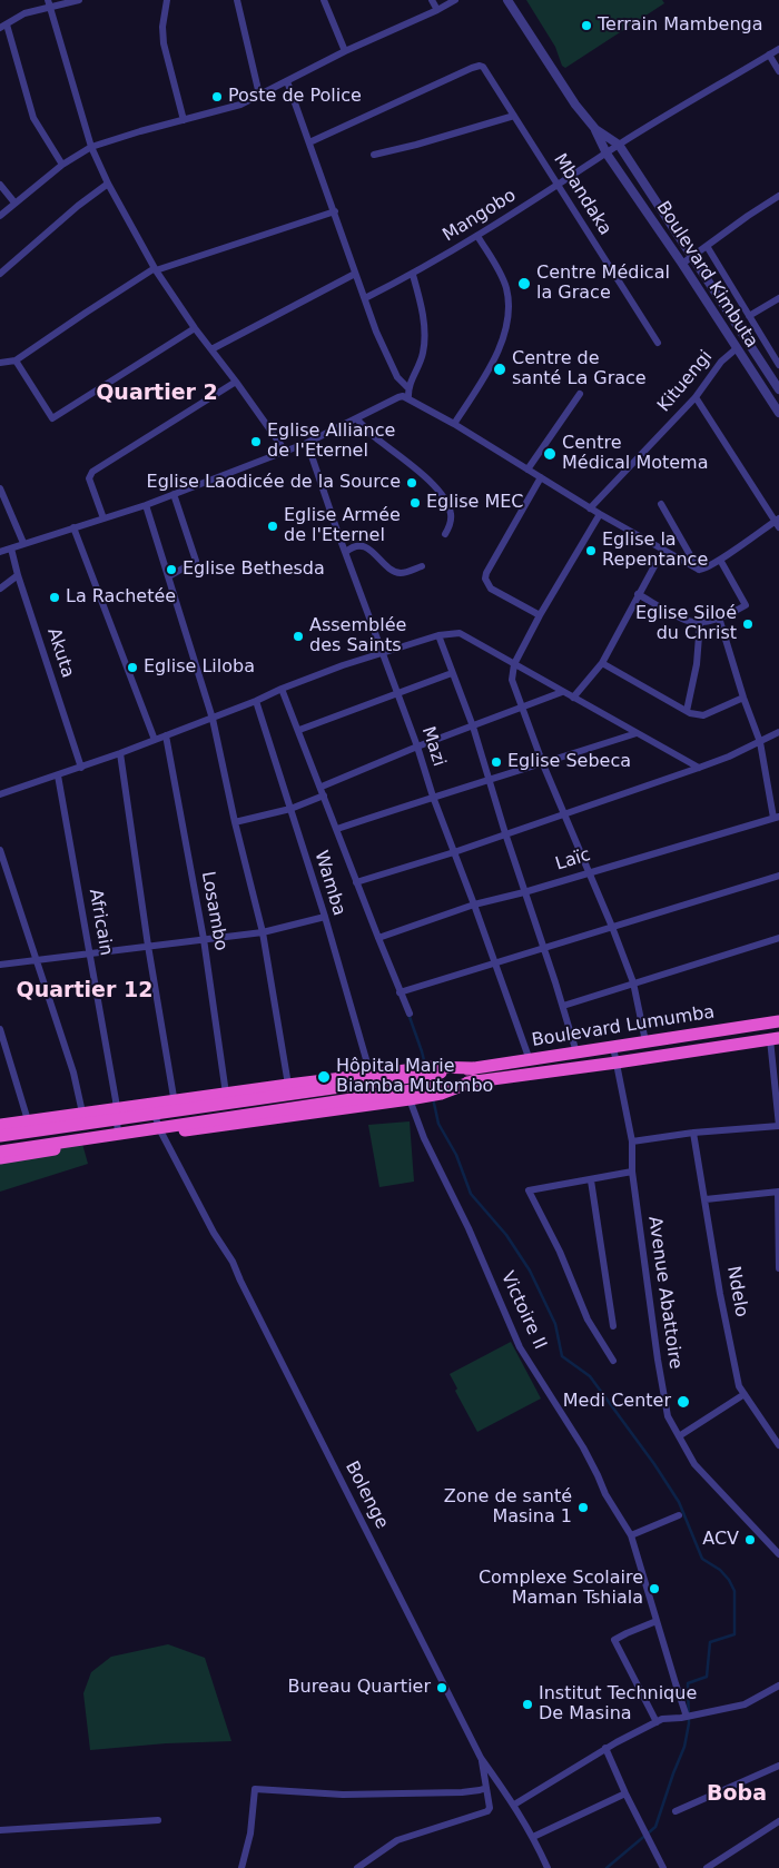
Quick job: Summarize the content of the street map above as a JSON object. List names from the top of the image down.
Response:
{
  "streets": {
    "highway": ["Boulevard Lumumba"],
    "street": [
      "Mbandaka",
      "Mangobo",
      "Boulevard Kimbuta",
      "Kituengi",
      "Akuta",
      "Mazi",
      "Laïc",
      "Wamba",
      "Losambo",
      "Africain",
      "Ndelo",
      "Avenue Abattoire",
      "Victoire II",
      "Bolenge"
    ]
  },
  "crossings": [
    ["Mbandaka", "Mangobo"],
    ["Mangobo", "Boulevard Kimbuta"],
    ["Boulevard Kimbuta", "Kituengi"],
    ["Mazi", "Laïc"],
    ["Mazi", "Boulevard Lumumba"],
    ["Boulevard Lumumba", "Avenue Abattoire"]
  ],
  "districts": ["Quartier 2", "Quartier 12", "Boba"],
  "places": [
    "Terrain Mambenga",
    "Poste de Police",
    "Centre Médical la Grace",
    "Centre de santé La Grace",
    "Eglise Alliance de l'Eternel",
    "Centre Médical Motema",
    "Eglise Laodicée de la Source",
    "Eglise MEC",
    "Eglise Armée de l'Eternel",
    "Eglise la Repentance",
    "Eglise Bethesda",
    "La Rachetée",
    "Eglise Siloé du Christ",
    "Assemblée des Saints",
    "Eglise Liloba",
    "Eglise Sebeca",
    "Hôpital Marie Biamba Mutombo",
    "Medi Center",
    "Zone de santé Masina 1",
    "ACV",
    "Complexe Scolaire Maman Tshiala",
    "Bureau Quartier",
    "Institut Technique De Masina"
  ]
}
